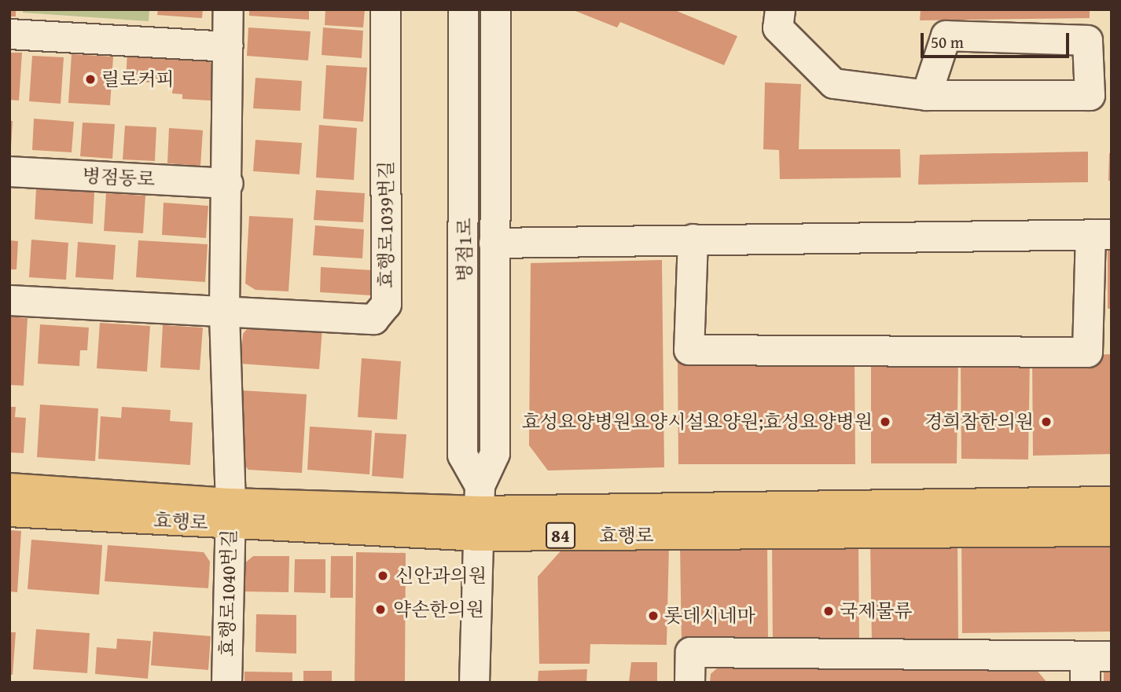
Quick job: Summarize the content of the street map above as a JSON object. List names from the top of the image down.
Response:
{
  "streets": {
    "main road": ["효행로", "84"],
    "street": [
      "병점동로",
      "효행로1039번길",
      "병점1로",
      "효행로1040번길"
    ]
  },
  "crossings": [
    ["병점1로", "효행로"],
    ["효행로", "효행로1040번길"]
  ],
  "places": [
    "릴로커피",
    "효성요양병원요양시설요양원;효성요양병원",
    "경희참한의원",
    "신안과의원",
    "약손한의원",
    "국제물류",
    "롯데시네마"
  ],
  "scale_bar": "50 m"
}
